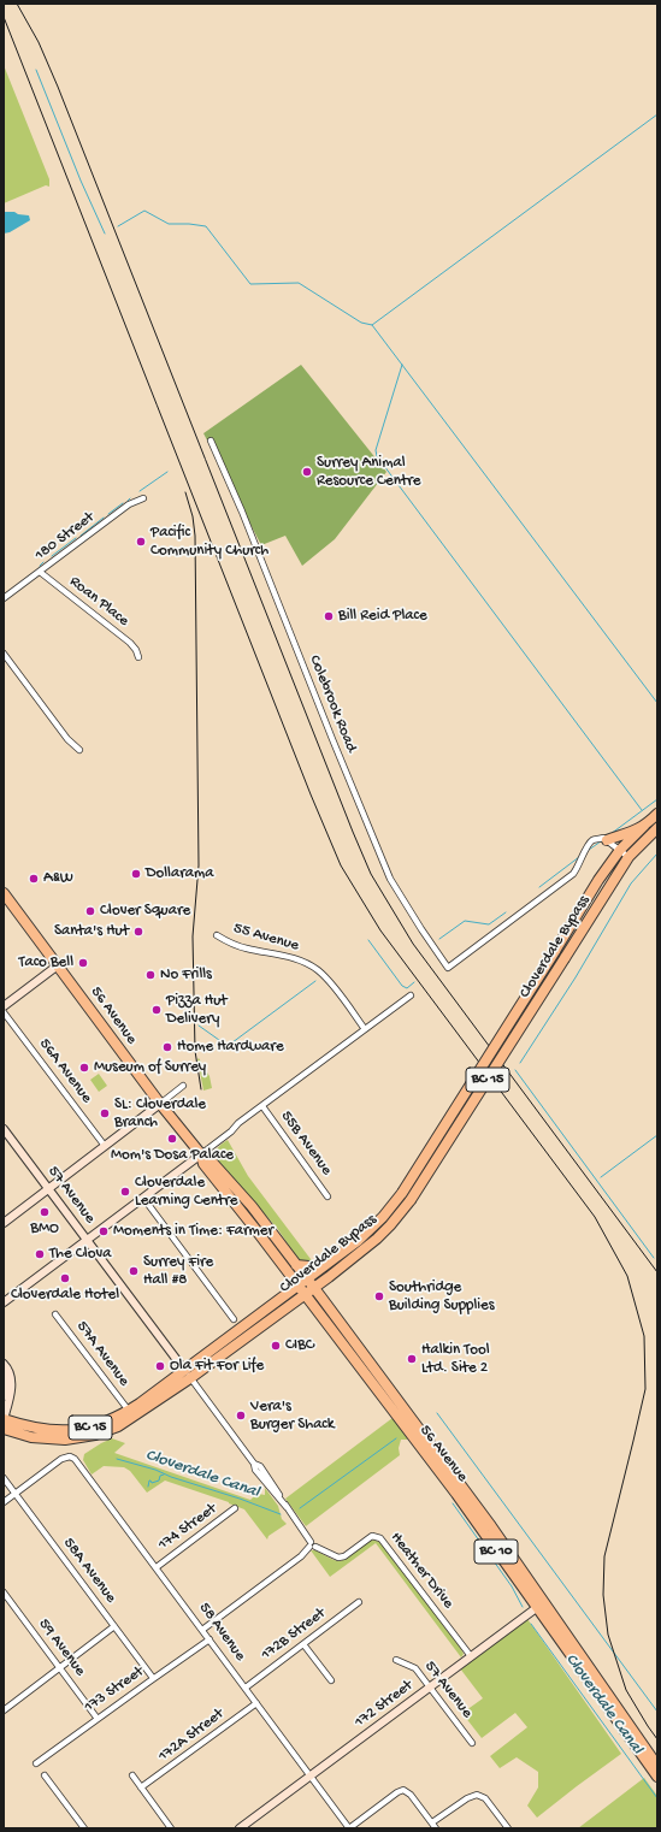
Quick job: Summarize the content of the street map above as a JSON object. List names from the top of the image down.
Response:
{
  "streets": {
    "highway": [
      "Cloverdale Bypass",
      "56 Avenue",
      "BC 15",
      "BC 10"
    ],
    "street": [
      "180 Street",
      "Roan Place",
      "Colebrook Road",
      "55 Avenue",
      "56A Avenue",
      "55B Avenue",
      "57 Avenue",
      "57A Avenue",
      "174 Street",
      "58A Avenue",
      "Heather Drive",
      "58 Avenue",
      "172B Street",
      "59 Avenue",
      "173 Street",
      "172 Street",
      "172A Street"
    ]
  },
  "crossings": [
    ["180 Street", "Roan Place"],
    ["Cloverdale Bypass", "56 Avenue"],
    ["Cloverdale Bypass", "BC 15"],
    ["Cloverdale Bypass", "57 Avenue"],
    ["Cloverdale Bypass", "57A Avenue"],
    ["56 Avenue", "172 Street"],
    ["57 Avenue", "Heather Drive"],
    ["57 Avenue", "172 Street"],
    ["174 Street", "58 Avenue"],
    ["58A Avenue", "58 Avenue"],
    ["58A Avenue", "173 Street"],
    ["Heather Drive", "172 Street"],
    ["58 Avenue", "172B Street"],
    ["58 Avenue", "173 Street"],
    ["58 Avenue", "172 Street"],
    ["58 Avenue", "172A Street"],
    ["59 Avenue", "173 Street"]
  ],
  "water": ["Cloverdale Canal"],
  "places": [
    "Surrey Animal Resource Centre",
    "Pacific Community Church",
    "Bill Reid Place",
    "Dollarama",
    "A&W",
    "Clover Square",
    "Santa's Hut",
    "Taco Bell",
    "No Frills",
    "Pizza Hut Delivery",
    "Home Hardware",
    "Museum of Surrey",
    "SL: Cloverdale Branch",
    "Mom's Dosa Palace",
    "Cloverdale Learning Centre",
    "BMO",
    "Moments in Time: Farmer",
    "The Clova",
    "Surrey Fire Hall #8",
    "Cloverdale Hotel",
    "Southridge Building Supplies",
    "CIBC",
    "Halkin Tool Ltd. Site 2",
    "Ola Fit For Life",
    "Vera's Burger Shack"
  ]
}
